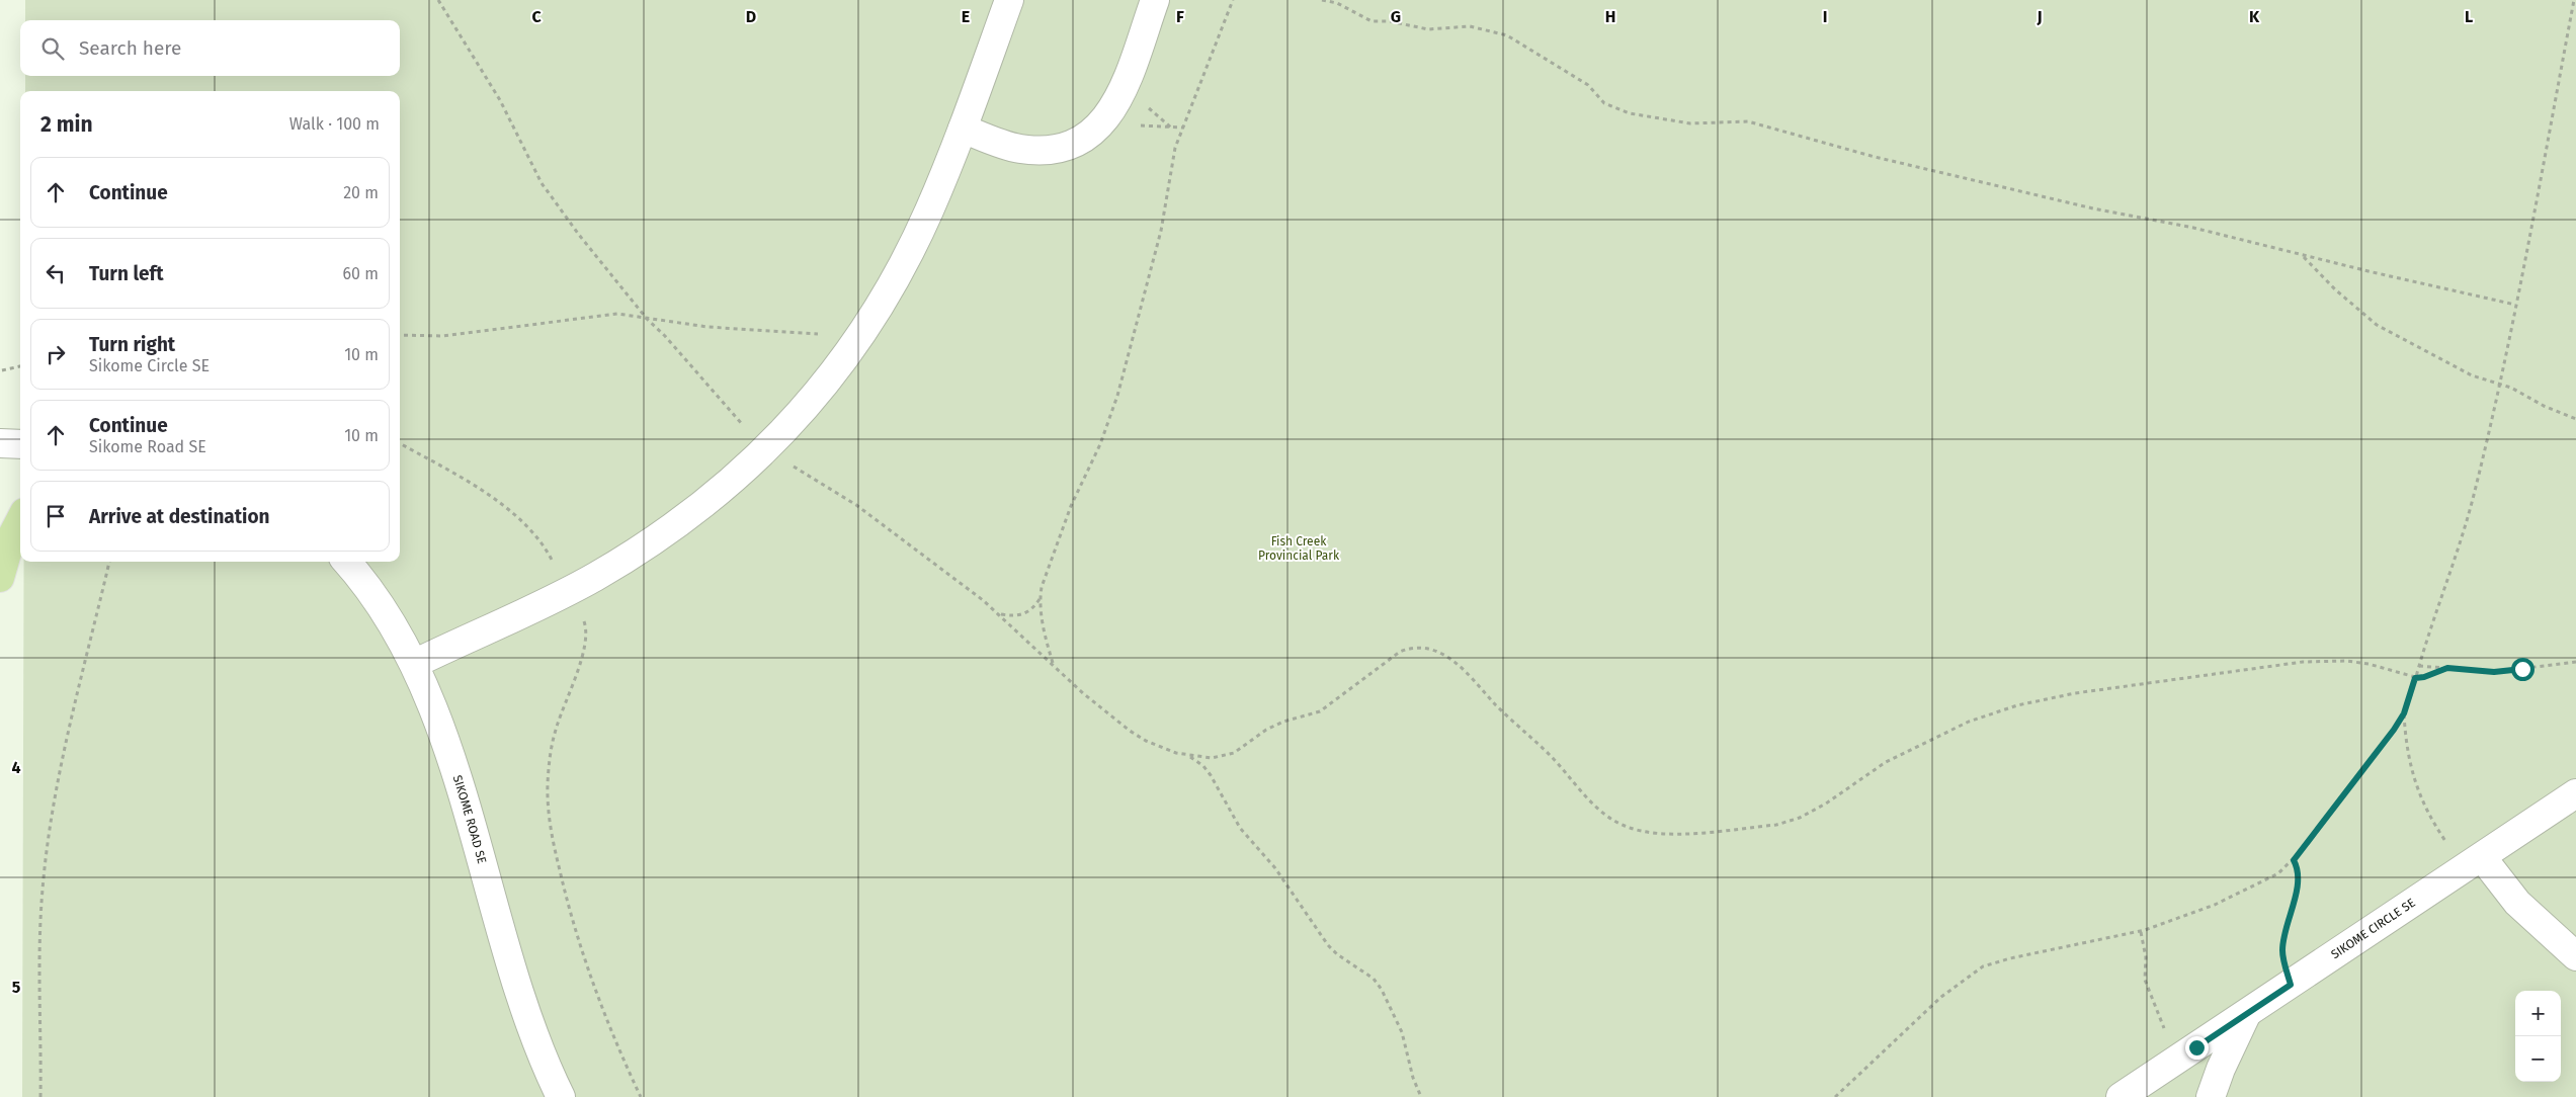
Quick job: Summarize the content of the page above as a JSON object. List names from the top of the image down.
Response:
{
  "streets": {
    "street": ["SIKOME ROAD SE", "SIKOME CIRCLE SE"]
  },
  "parks": ["Fish Creek Provincial Park"],
  "page": {
    "search": "Search here",
    "heading": ["2 min", "Walk · 100 m"],
    "list": [
      ["Continue", "20 m"],
      ["Turn left", "60 m"],
      ["Turn right", "Sikome Circle SE", "10 m"],
      ["Continue", "Sikome Road SE", "10 m"],
      "Arrive at destination"
    ],
    "map_buttons": ["+", "−"]
  },
  "grid": {
    "columns": [
      "C",
      "D",
      "E",
      "F",
      "G",
      "H",
      "I",
      "J",
      "K",
      "L"
    ],
    "rows": ["4", "5"]
  }
}
